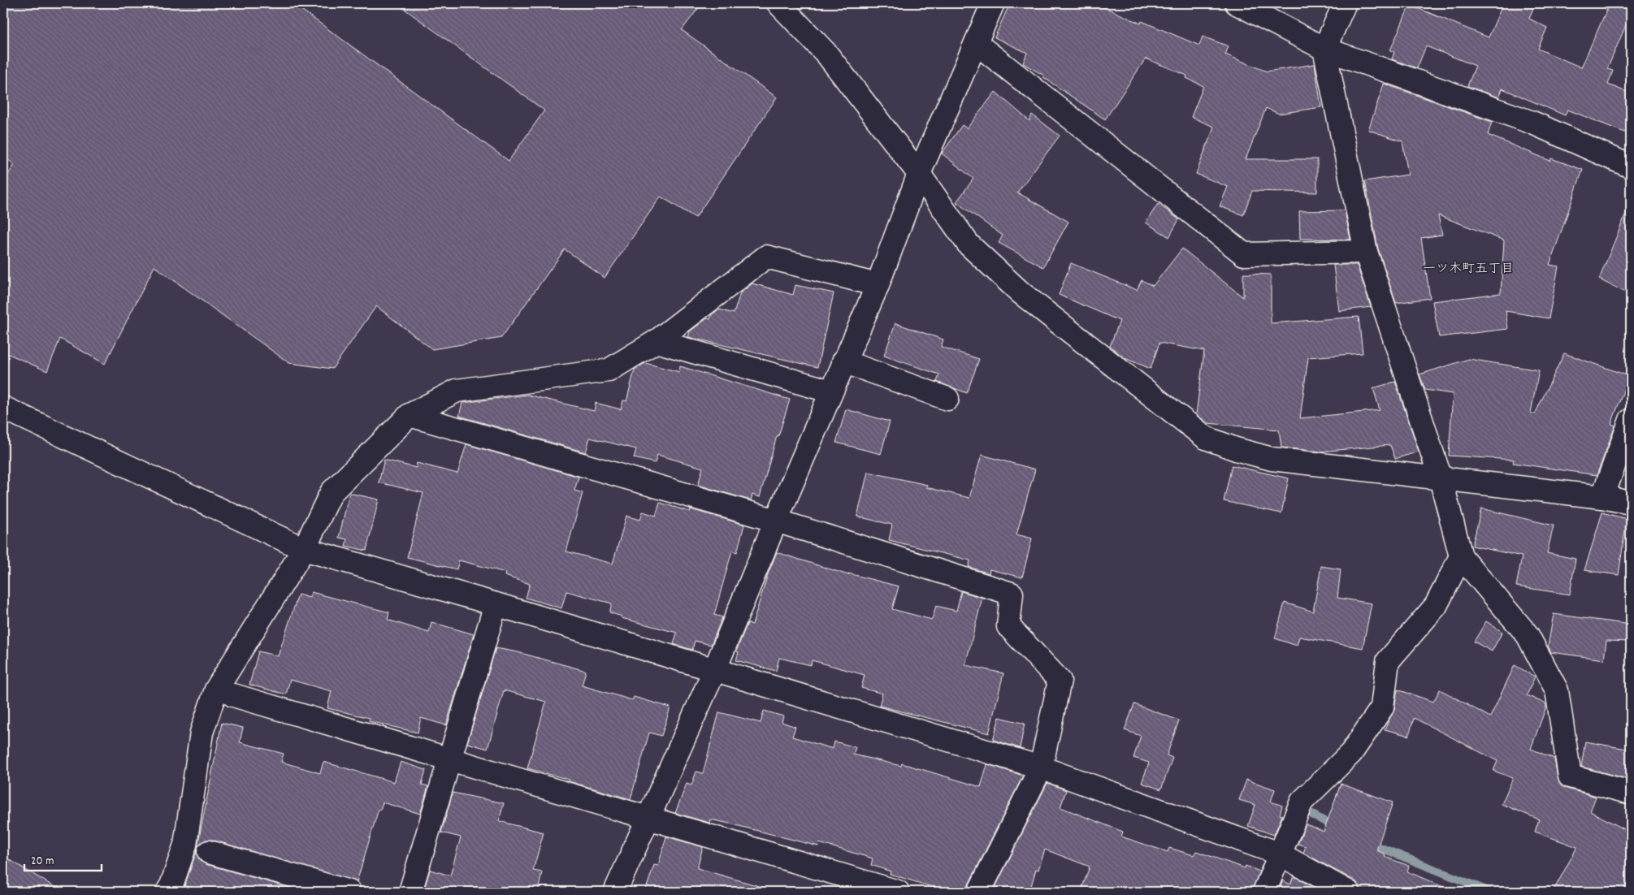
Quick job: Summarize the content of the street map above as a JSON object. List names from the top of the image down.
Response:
{
  "districts": ["一ツ木町五丁目"],
  "scale_bar": "20 m"
}
